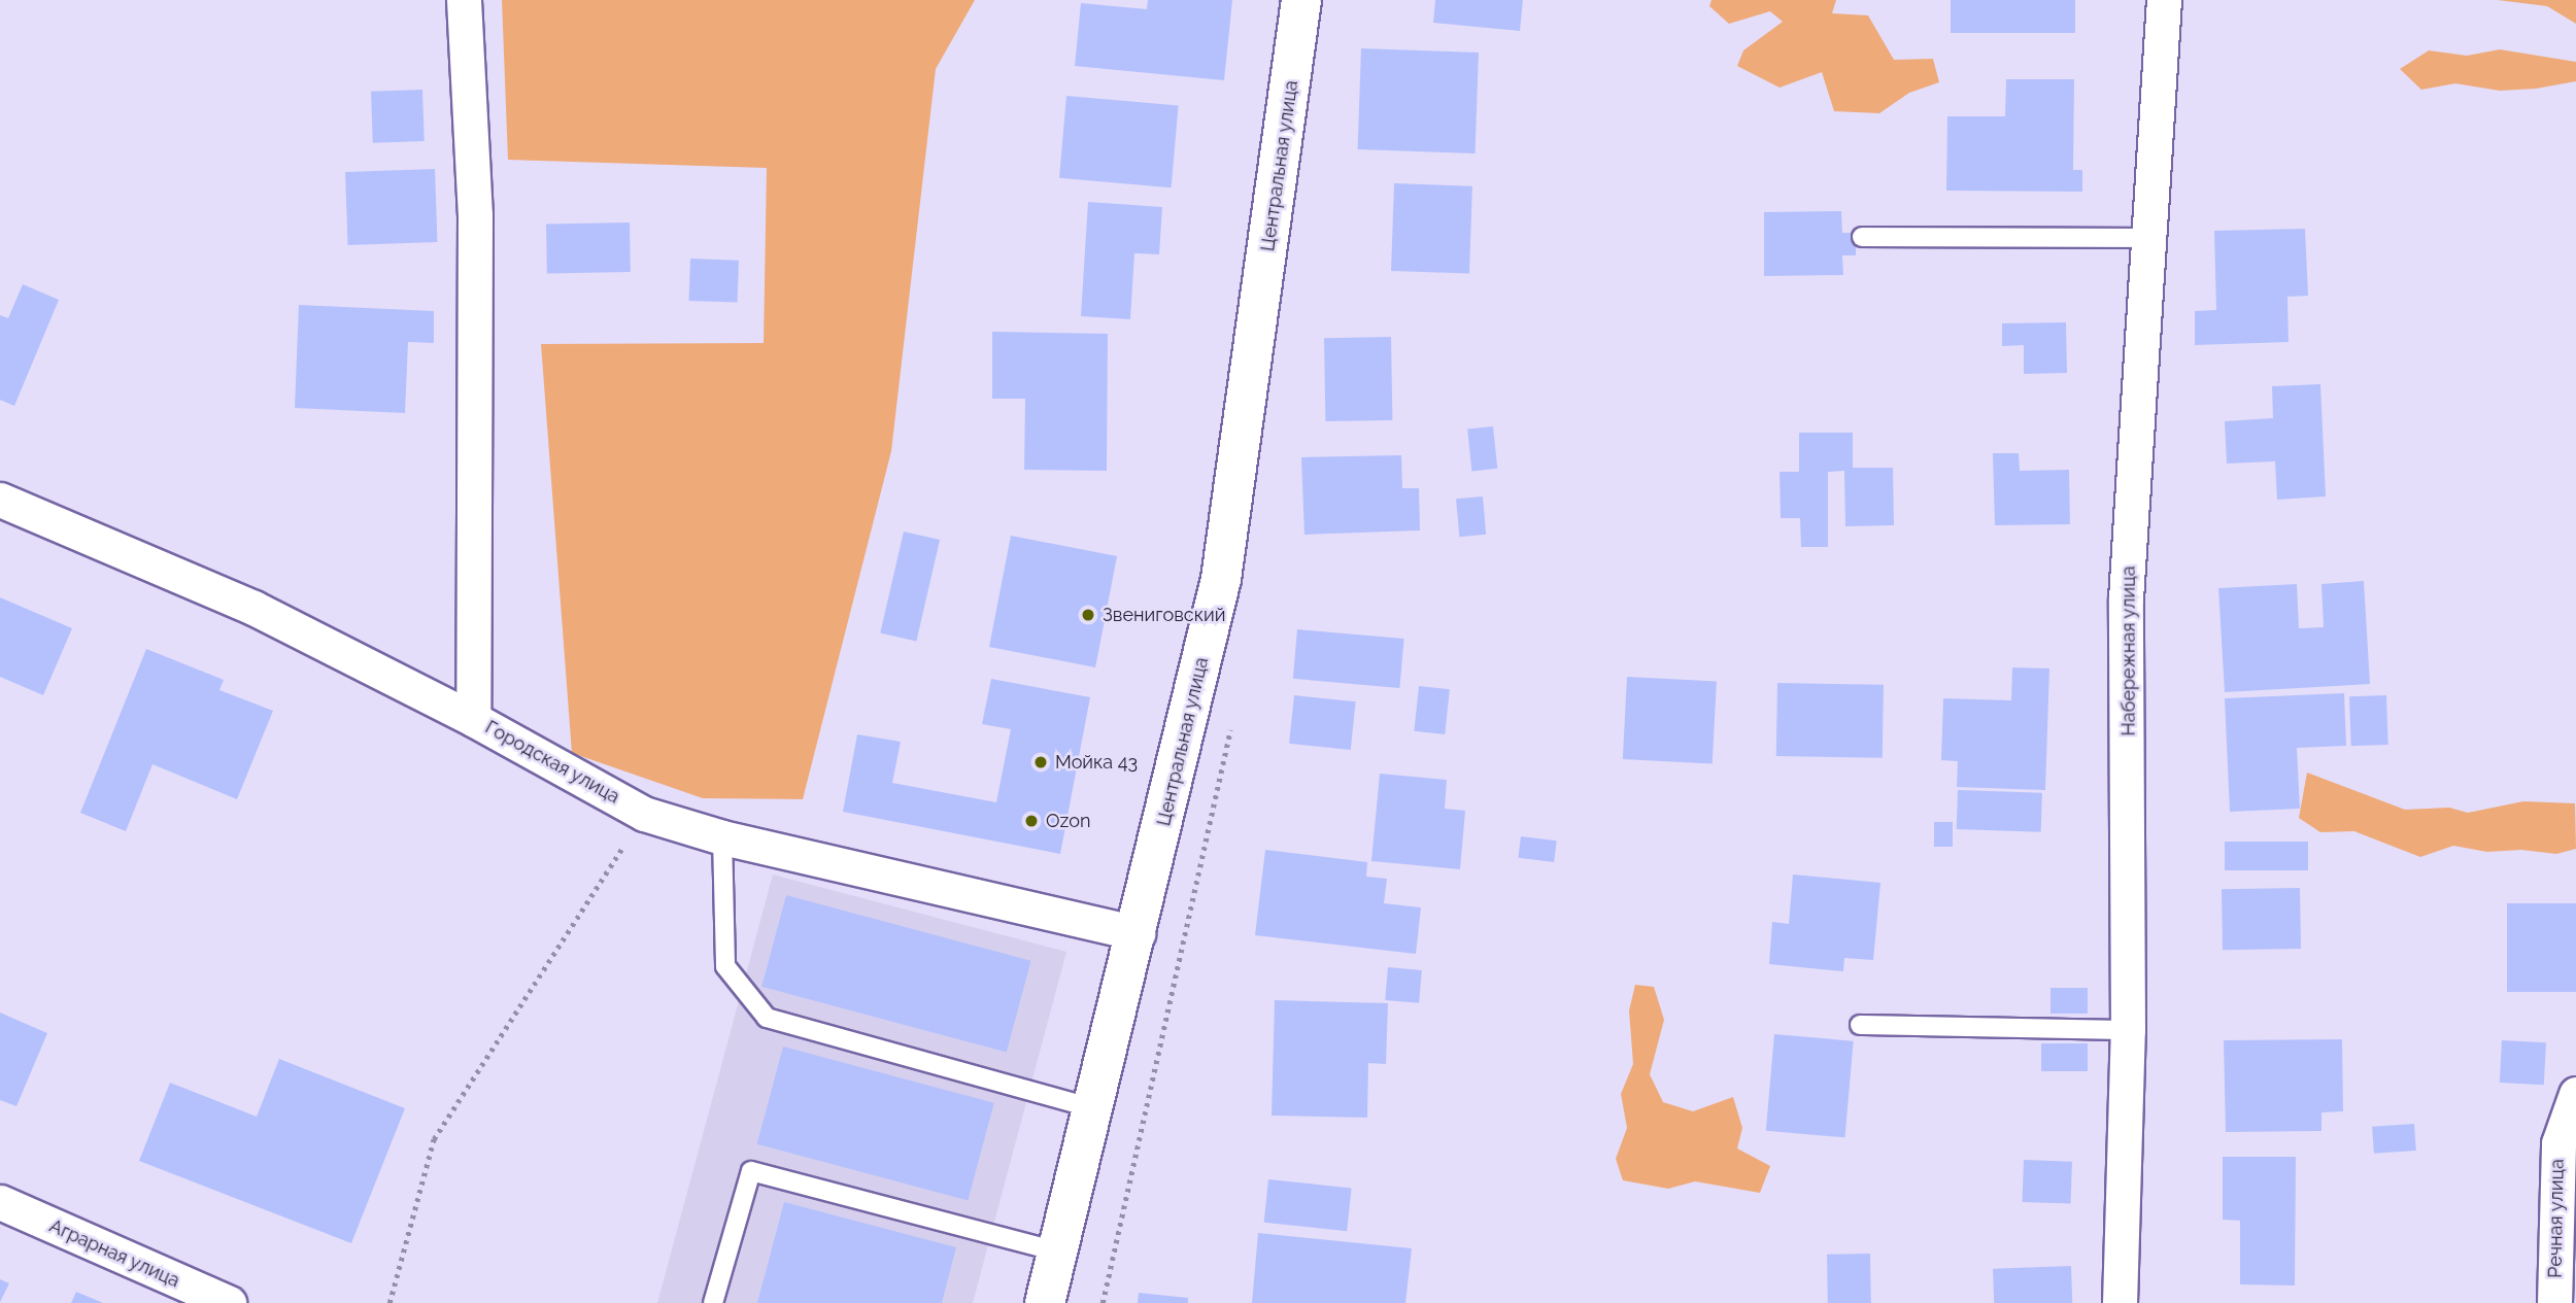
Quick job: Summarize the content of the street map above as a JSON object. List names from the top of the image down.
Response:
{
  "streets": {
    "street": [
      "Центральная улица",
      "Набережная улица",
      "Городская улица",
      "Речная улица",
      "Аграрная улица"
    ]
  },
  "crossings": [
    ["Центральная улица", "Городская улица"]
  ],
  "places": ["Звениговский", "Мойка 43", "Ozon"]
}
